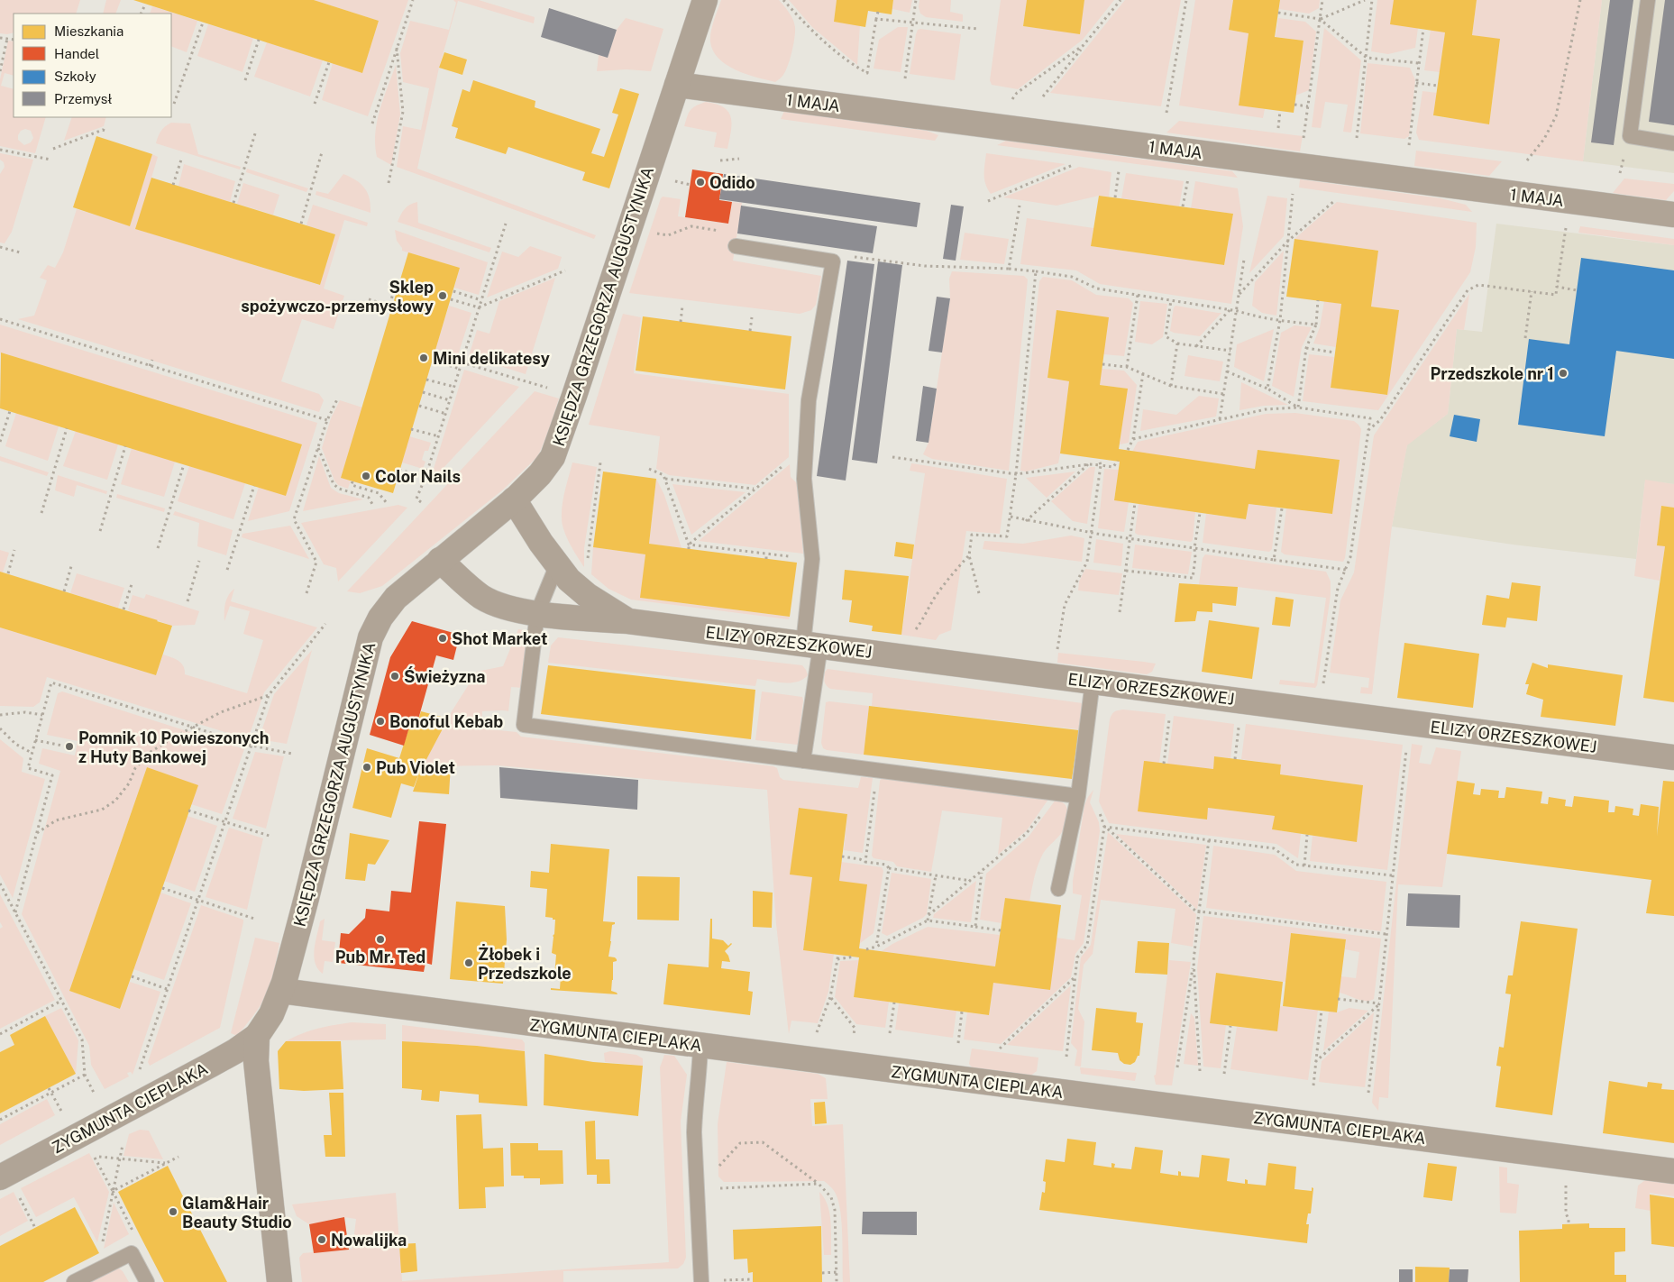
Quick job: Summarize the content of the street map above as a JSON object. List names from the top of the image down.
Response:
{
  "streets": {
    "street": [
      "1 MAJA",
      "KSIĘDZA GRZEGORZA AUGUSTYNIKA",
      "ELIZY ORZESZKOWEJ",
      "ZYGMUNTA CIEPLAKA"
    ]
  },
  "crossings": [
    ["1 MAJA", "KSIĘDZA GRZEGORZA AUGUSTYNIKA"],
    ["KSIĘDZA GRZEGORZA AUGUSTYNIKA", "ELIZY ORZESZKOWEJ"],
    ["KSIĘDZA GRZEGORZA AUGUSTYNIKA", "ZYGMUNTA CIEPLAKA"]
  ],
  "places": [
    "Odido",
    "Sklep spożywczo-przemysłowy",
    "Mini delikatesy",
    "Przedszkole nr 1",
    "Color Nails",
    "Shot Market",
    "Świeżyzna",
    "Bonoful Kebab",
    "Pomnik 10 Powieszonych z Huty Bankowej",
    "Pub Violet",
    "Pub Mr. Ted",
    "Żłobek i Przedszkole",
    "Glam&Hair Beauty Studio",
    "Nowalijka"
  ],
  "legend": [
    "Mieszkania",
    "Handel",
    "Szkoły",
    "Przemysł"
  ]
}
